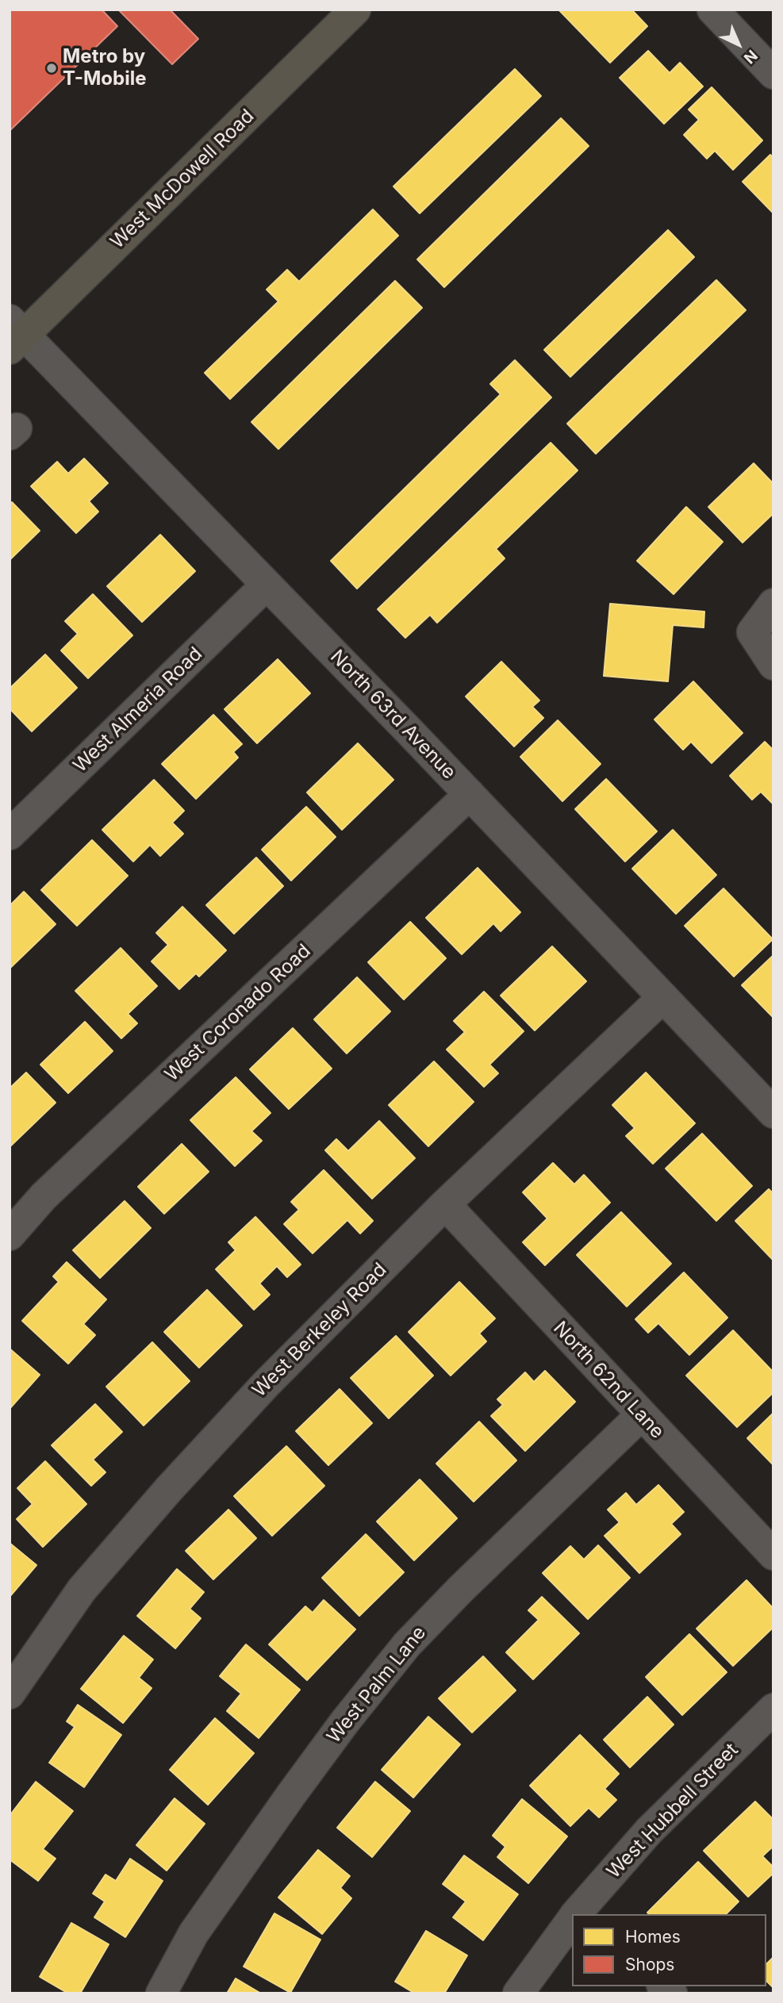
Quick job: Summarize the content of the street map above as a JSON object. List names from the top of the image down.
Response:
{
  "streets": {
    "main road": ["West McDowell Road"],
    "street": [
      "West Almeria Road",
      "North 63rd Avenue",
      "West Coronado Road",
      "West Berkeley Road",
      "North 62nd Lane",
      "West Palm Lane",
      "West Hubbell Street"
    ]
  },
  "crossings": [
    ["West McDowell Road", "North 63rd Avenue"],
    ["West Almeria Road", "North 63rd Avenue"],
    ["North 63rd Avenue", "West Coronado Road"],
    ["North 63rd Avenue", "West Berkeley Road"],
    ["West Berkeley Road", "North 62nd Lane"],
    ["North 62nd Lane", "West Palm Lane"]
  ],
  "places": ["Metro by T-Mobile"],
  "legend": ["Homes", "Shops"],
  "north": "bottom right"
}
